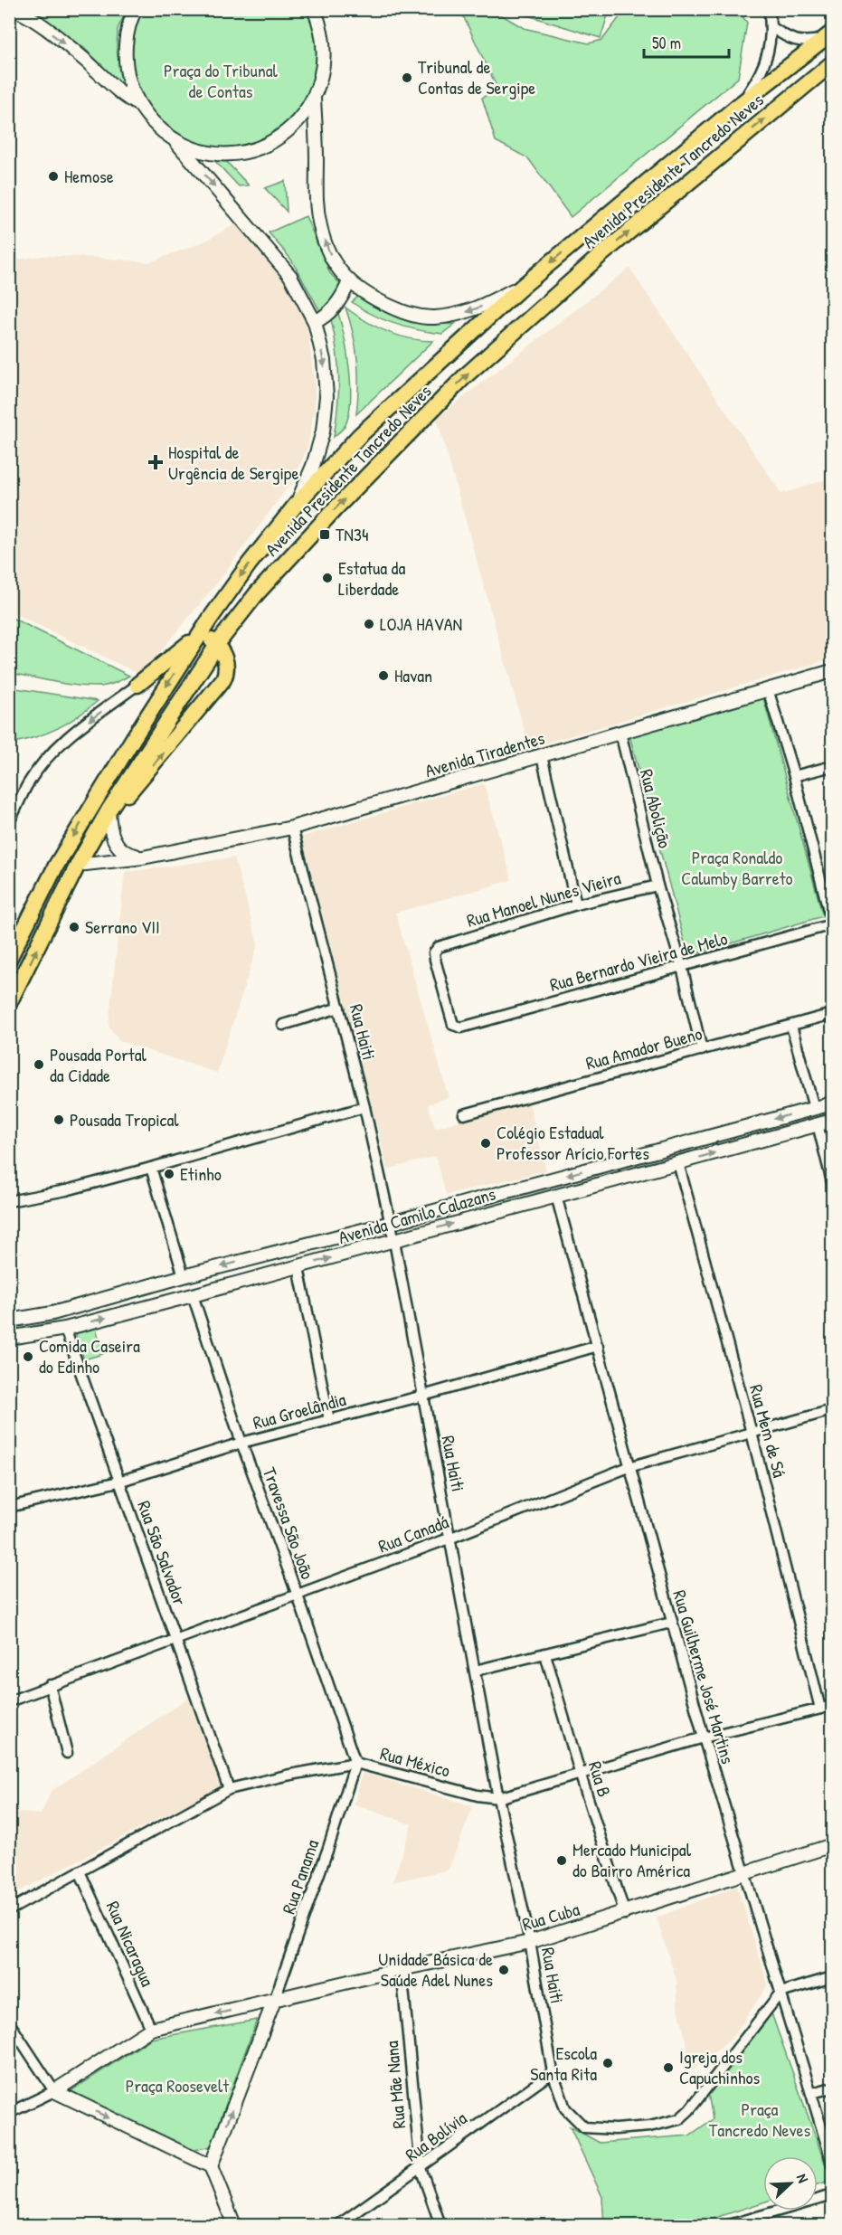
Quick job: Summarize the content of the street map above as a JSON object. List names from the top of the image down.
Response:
{
  "streets": {
    "main road": ["Avenida Presidente Tancredo Neves"],
    "street": [
      "Avenida Tiradentes",
      "Rua Abolição",
      "Rua Manoel Nunes Vieira",
      "Rua Bernardo Vieira de Melo",
      "Rua Haiti",
      "Rua Amador Bueno",
      "Avenida Camilo Calazans",
      "Rua Groelândia",
      "Rua Mem de Sá",
      "Travessa São João",
      "Rua Canadá",
      "Rua São Salvador",
      "Rua Guilherme José Martins",
      "Rua México",
      "Rua B",
      "Rua Panama",
      "Rua Cuba",
      "Rua Nicaragua",
      "Rua Mãe Nana",
      "Rua Bolívia"
    ]
  },
  "crossings": [
    ["Avenida Presidente Tancredo Neves", "Avenida Tiradentes"],
    ["Avenida Tiradentes", "Rua Abolição"],
    ["Avenida Tiradentes", "Rua Haiti"],
    ["Rua Abolição", "Rua Manoel Nunes Vieira"],
    ["Rua Abolição", "Rua Bernardo Vieira de Melo"],
    ["Rua Abolição", "Rua Amador Bueno"],
    ["Rua Manoel Nunes Vieira", "Rua Bernardo Vieira de Melo"],
    ["Rua Haiti", "Avenida Camilo Calazans"],
    ["Rua Haiti", "Rua Groelândia"],
    ["Rua Haiti", "Rua Canadá"],
    ["Rua Haiti", "Rua Guilherme José Martins"],
    ["Rua Haiti", "Rua México"],
    ["Rua Haiti", "Rua Cuba"],
    ["Rua Haiti", "Rua Bolívia"],
    ["Avenida Camilo Calazans", "Rua Mem de Sá"],
    ["Avenida Camilo Calazans", "Travessa São João"],
    ["Avenida Camilo Calazans", "Rua São Salvador"],
    ["Avenida Camilo Calazans", "Rua Guilherme José Martins"],
    ["Rua Groelândia", "Travessa São João"],
    ["Rua Groelândia", "Rua São Salvador"],
    ["Rua Groelândia", "Rua Guilherme José Martins"],
    ["Rua Mem de Sá", "Rua Canadá"],
    ["Rua Mem de Sá", "Rua México"],
    ["Travessa São João", "Rua Canadá"],
    ["Travessa São João", "Rua México"],
    ["Travessa São João", "Rua Panama"],
    ["Rua Canadá", "Rua São Salvador"],
    ["Rua Canadá", "Rua Guilherme José Martins"],
    ["Rua São Salvador", "Rua México"],
    ["Rua Guilherme José Martins", "Rua México"],
    ["Rua Guilherme José Martins", "Rua Cuba"],
    ["Rua México", "Rua B"],
    ["Rua México", "Rua Panama"],
    ["Rua México", "Rua Nicaragua"],
    ["Rua B", "Rua Cuba"],
    ["Rua Panama", "Rua Cuba"],
    ["Rua Cuba", "Rua Nicaragua"],
    ["Rua Cuba", "Rua Mãe Nana"],
    ["Rua Mãe Nana", "Rua Bolívia"]
  ],
  "parks": [
    "Praça do Tribunal de Contas",
    "Praça Ronaldo Calumby Barreto",
    "Praça Roosevelt",
    "Praça Tancredo Neves"
  ],
  "places": {
    "other": [
      "Tribunal de Contas de Sergipe",
      "Hemose",
      "Estatua da Liberdade",
      "LOJA HAVAN",
      "Havan",
      "Serrano VII",
      "Pousada Portal da Cidade",
      "Pousada Tropical",
      "Colégio Estadual Professor Arício Fortes",
      "Etinho",
      "Comida Caseira do Edinho",
      "Mercado Municipal do Bairro América",
      "Unidade Básica de Saúde Adel Nunes",
      "Escola Santa Rita",
      "Igreja dos Capuchinhos"
    ],
    "health": ["Hospital de Urgência de Sergipe"],
    "transit": ["TN34"]
  },
  "scale_bar": "50 m",
  "north": "top right"
}
